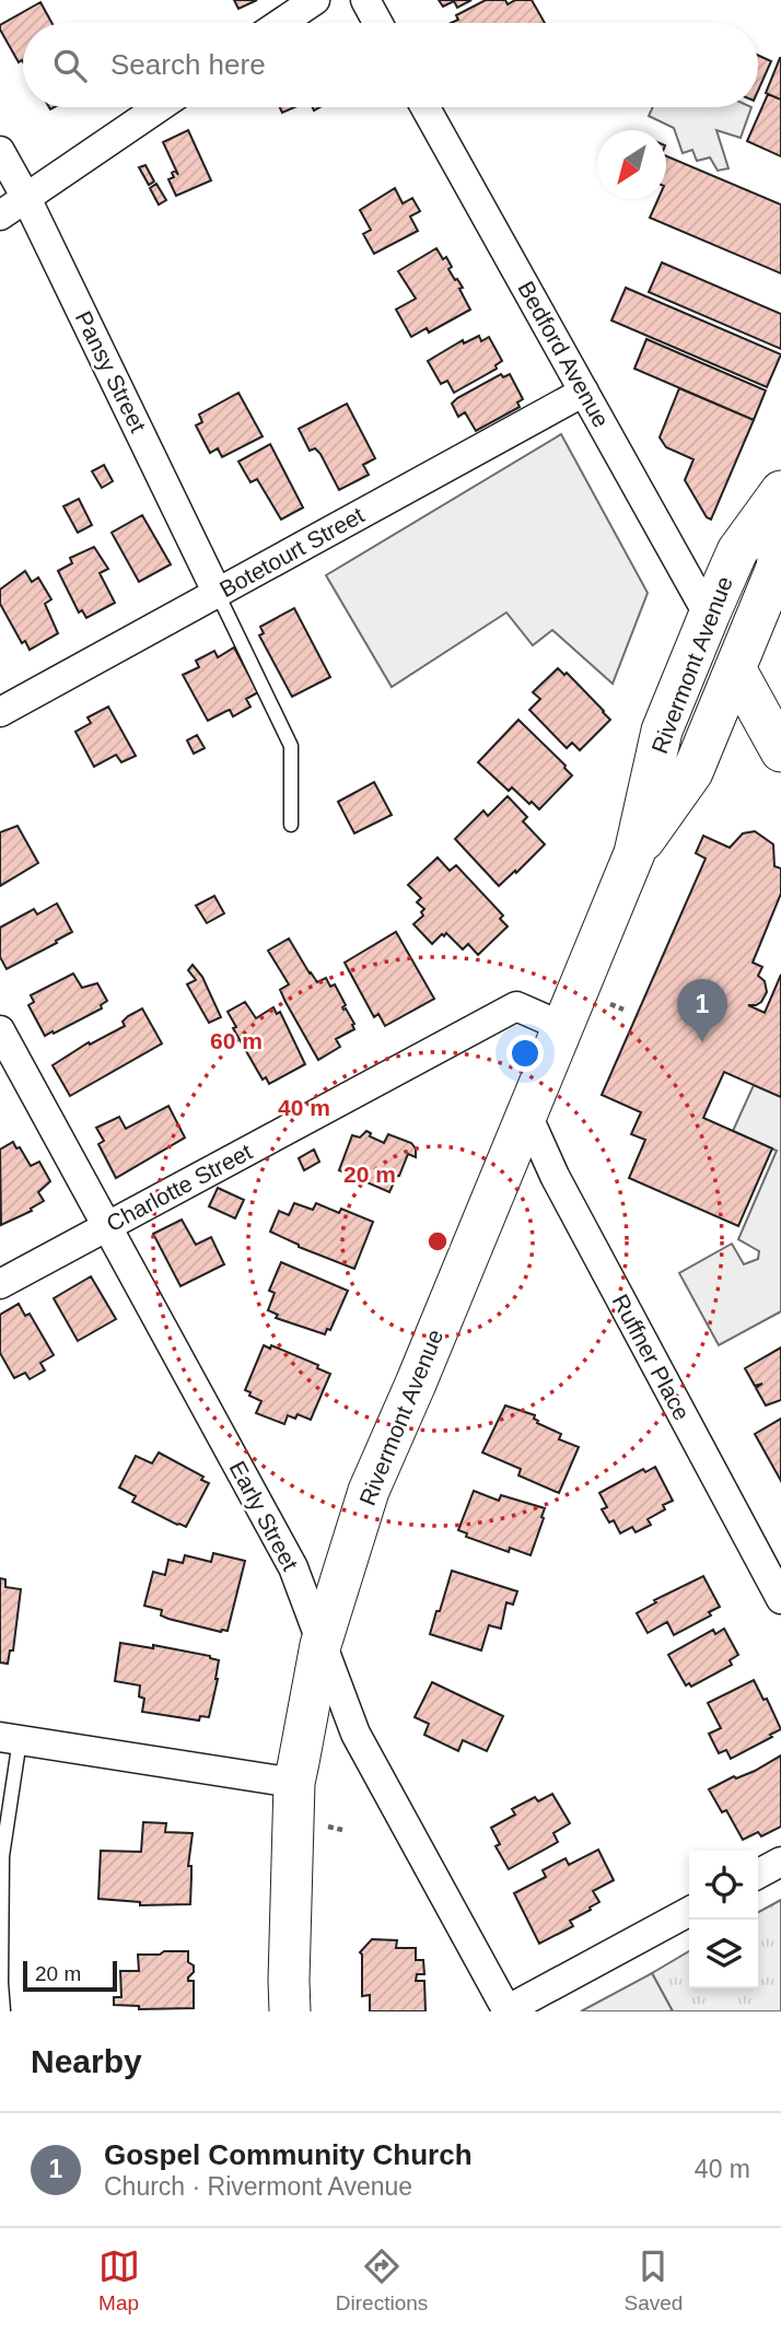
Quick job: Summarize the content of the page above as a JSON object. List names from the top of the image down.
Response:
{
  "streets": {
    "main road": ["Rivermont Avenue"],
    "street": [
      "Bedford Avenue",
      "Pansy Street",
      "Botetourt Street",
      "Charlotte Street",
      "Ruffner Place",
      "Early Street"
    ]
  },
  "crossings": [
    ["Bedford Avenue", "Botetourt Street"],
    ["Bedford Avenue", "Rivermont Avenue"],
    ["Pansy Street", "Botetourt Street"],
    ["Rivermont Avenue", "Charlotte Street"],
    ["Rivermont Avenue", "Ruffner Place"],
    ["Rivermont Avenue", "Early Street"],
    ["Charlotte Street", "Early Street"]
  ],
  "scale_bar": "20 m",
  "north": "bottom left",
  "page": {
    "search": "Search here",
    "pins": "1",
    "scale": "20 m",
    "heading": "Nearby",
    "list": [
      {
        "mark": "1",
        "name": "Gospel Community Church",
        "note": "Church · Rivermont Avenue",
        "value": "40 m"
      }
    ],
    "nav": ["Map", "Directions", "Saved"]
  },
  "rings": ["60 m", "40 m", "20 m"]
}
